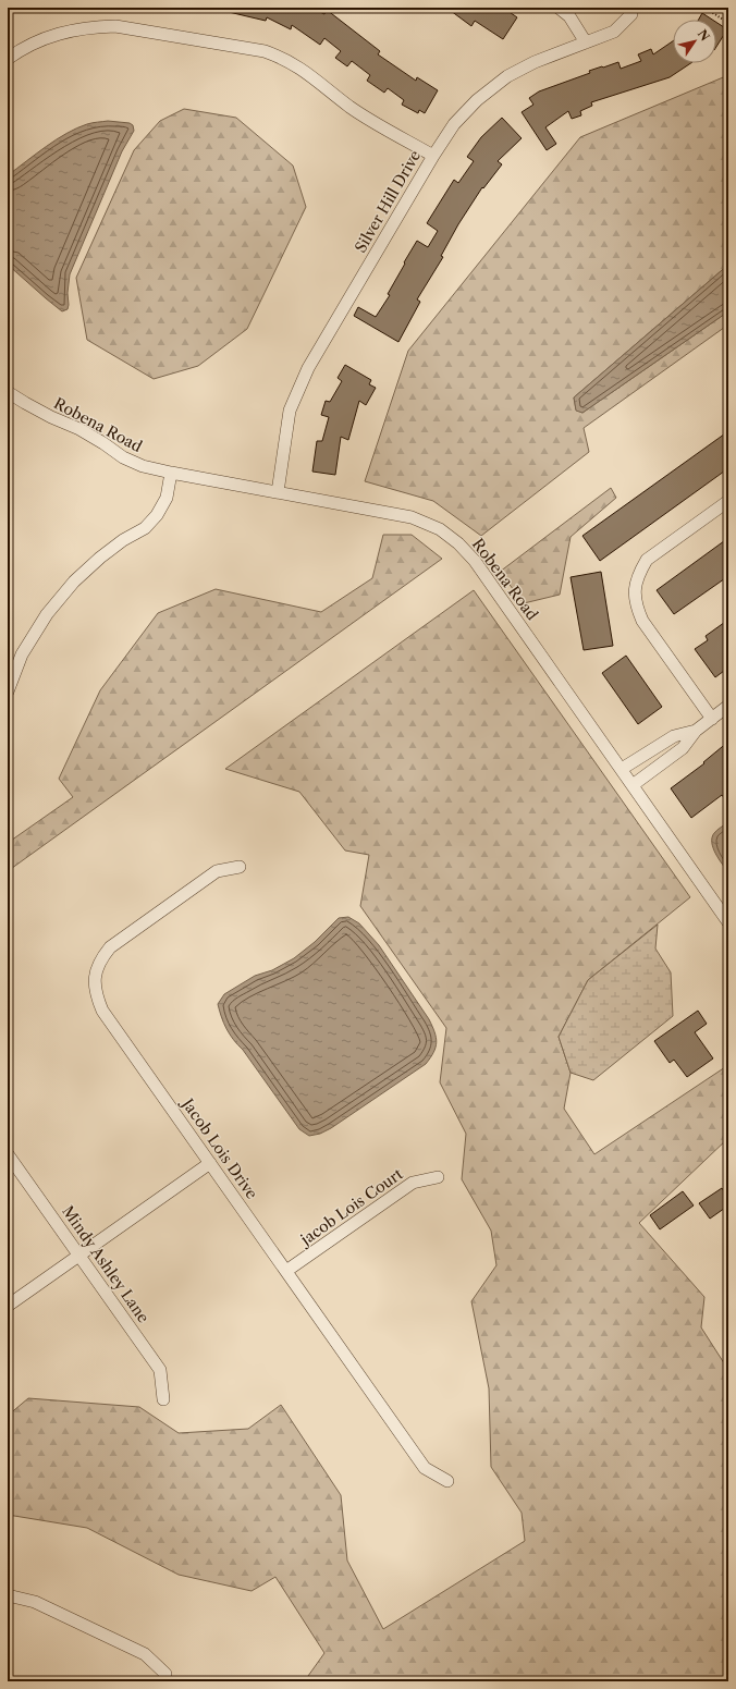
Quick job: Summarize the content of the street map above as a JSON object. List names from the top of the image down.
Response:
{
  "streets": {
    "street": [
      "Silver Hill Drive",
      "Robena Road",
      "Jacob Lois Drive",
      "jacob Lois Court",
      "Mindy Ashley Lane"
    ]
  },
  "crossings": [
    ["Silver Hill Drive", "Robena Road"],
    ["Jacob Lois Drive", "jacob Lois Court"]
  ],
  "north": "top right"
}
